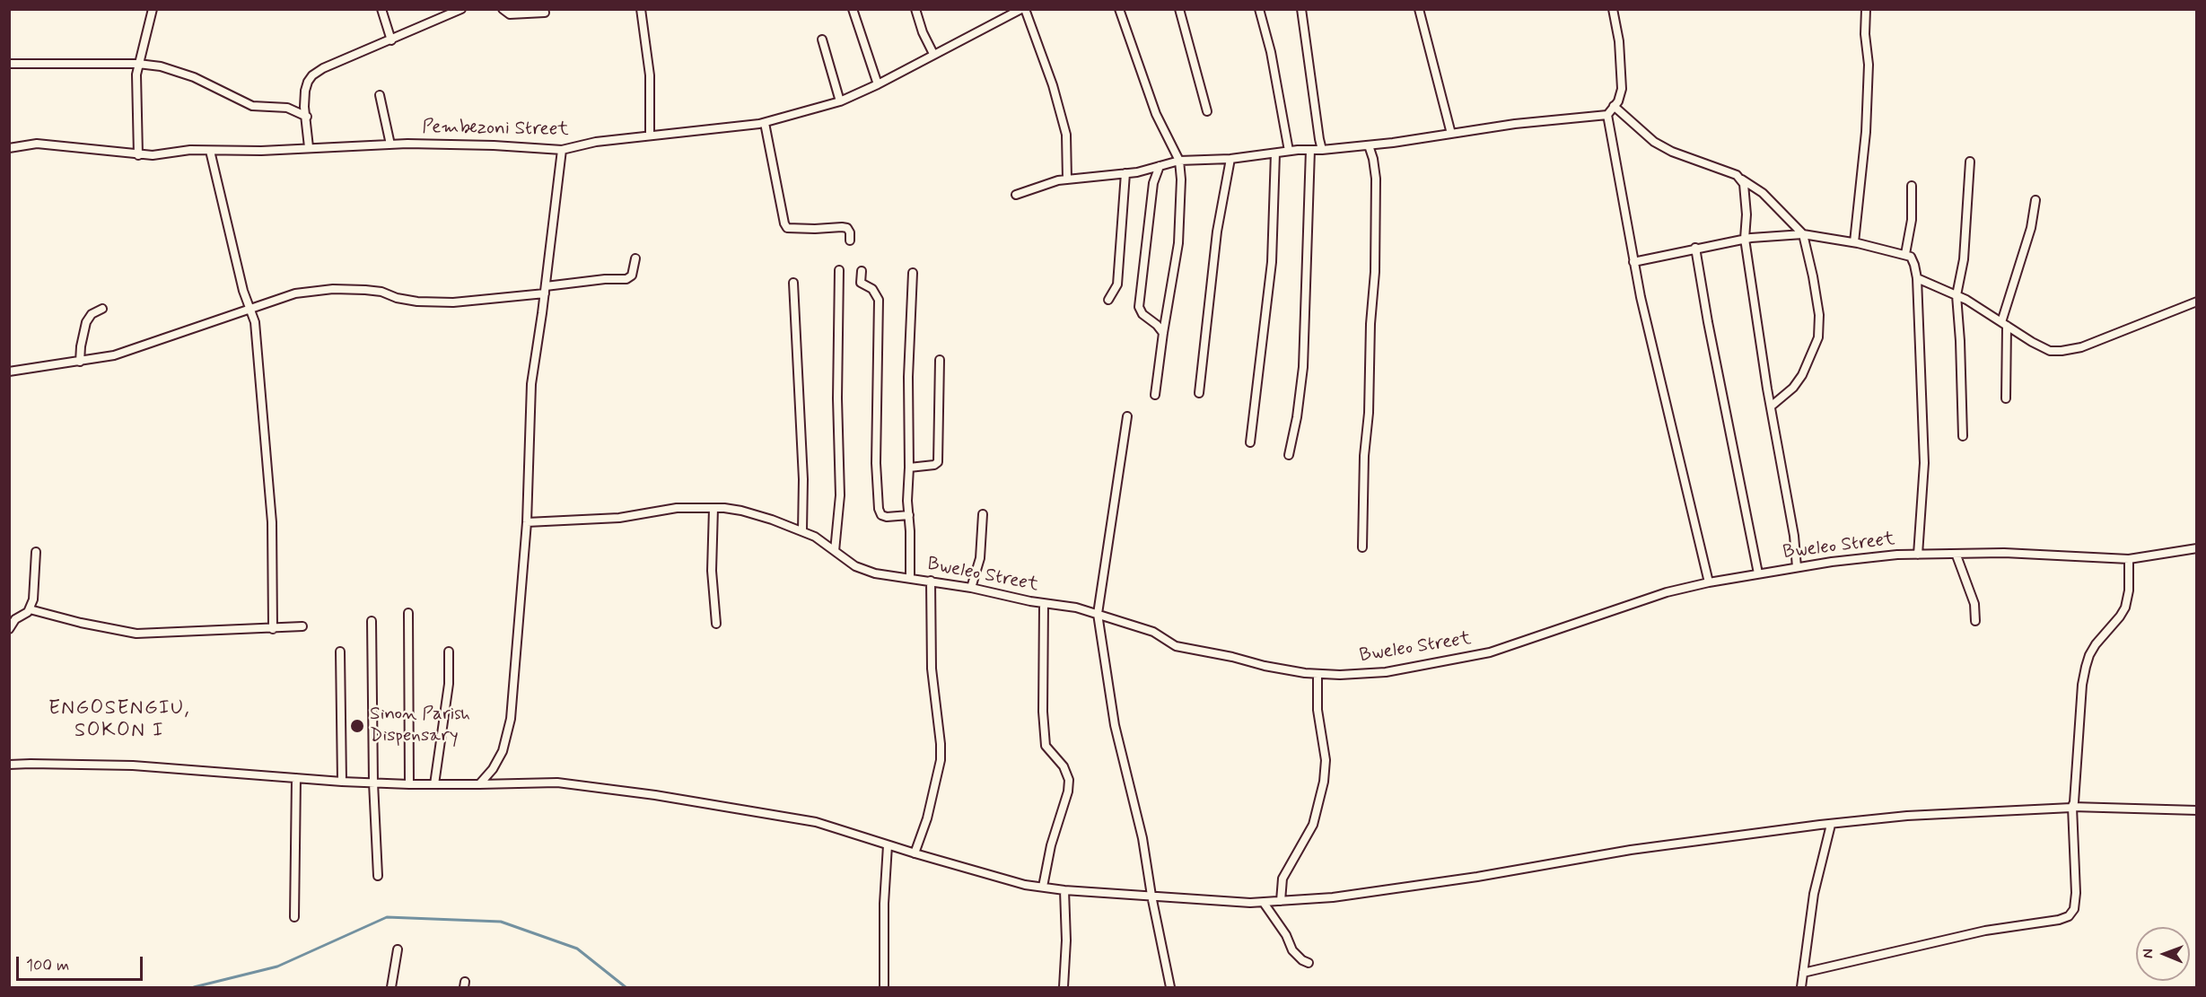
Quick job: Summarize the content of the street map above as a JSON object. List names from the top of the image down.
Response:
{
  "streets": {
    "street": ["Pembezoni Street", "Bweleo Street"]
  },
  "districts": ["ENGOSENGIU, SOKON I"],
  "places": ["Sinon Parish Dispensary"],
  "scale_bar": "100 m",
  "north": "left"
}
